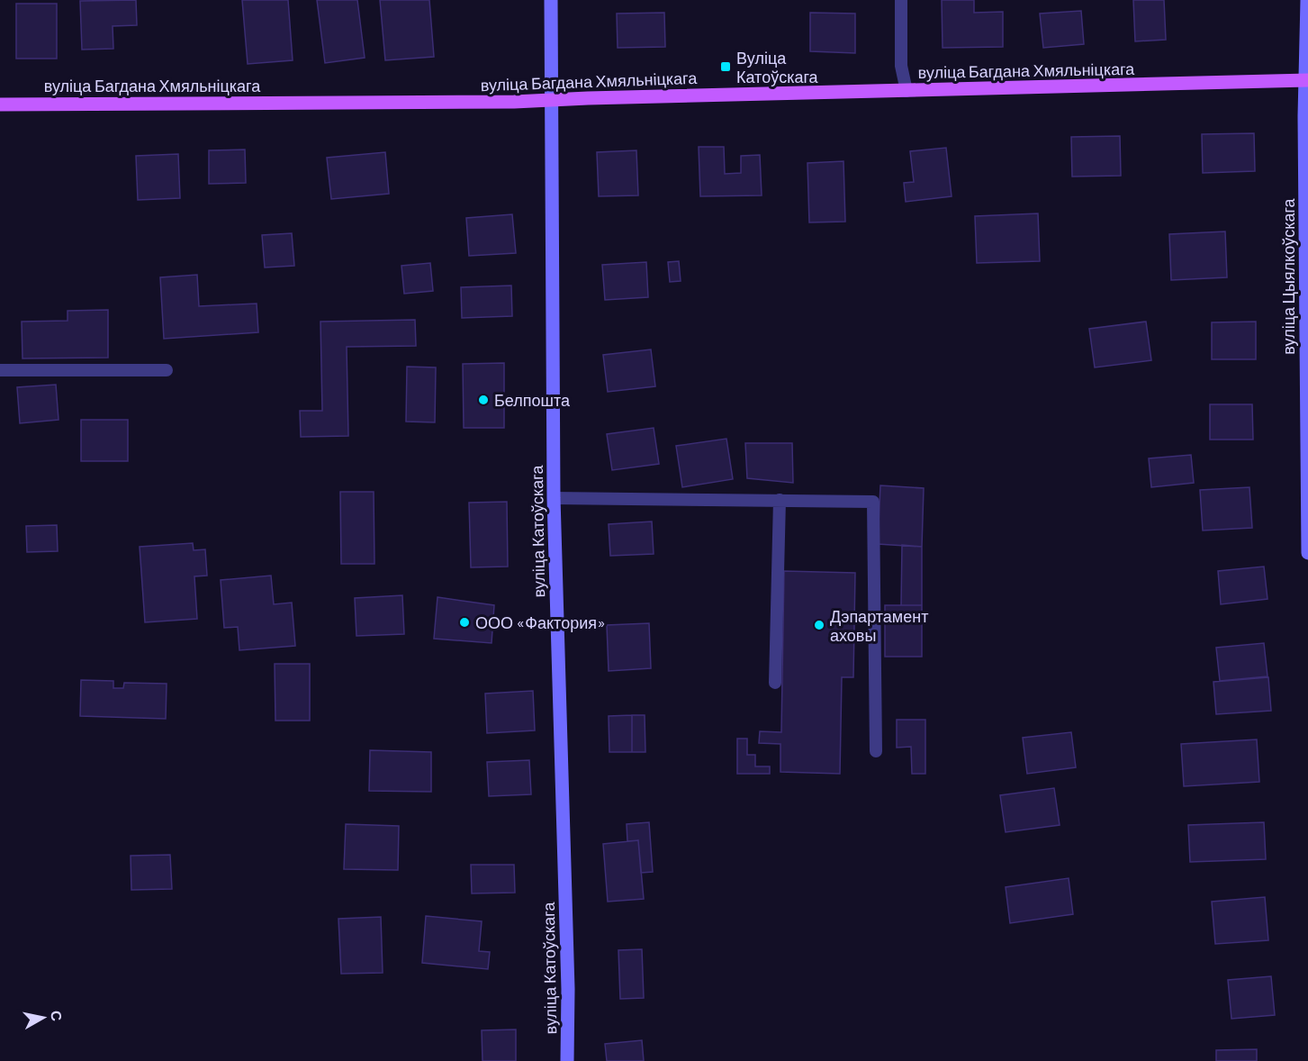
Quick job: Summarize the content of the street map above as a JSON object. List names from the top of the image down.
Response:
{
  "streets": {
    "main road": ["вуліца Багдана Хмяльніцкага"],
    "street": ["вуліца Цыялкоўскага", "вуліца Катоўскага"]
  },
  "crossings": [
    ["вуліца Багдана Хмяльніцкага", "вуліца Цыялкоўскага"],
    ["вуліца Багдана Хмяльніцкага", "вуліца Катоўскага"]
  ],
  "places": {
    "transit": ["Вуліца Катоўскага"],
    "other": ["Белпошта", "ООО «Фактория»", "Дэпартамент аховы"]
  },
  "north": "right"
}
